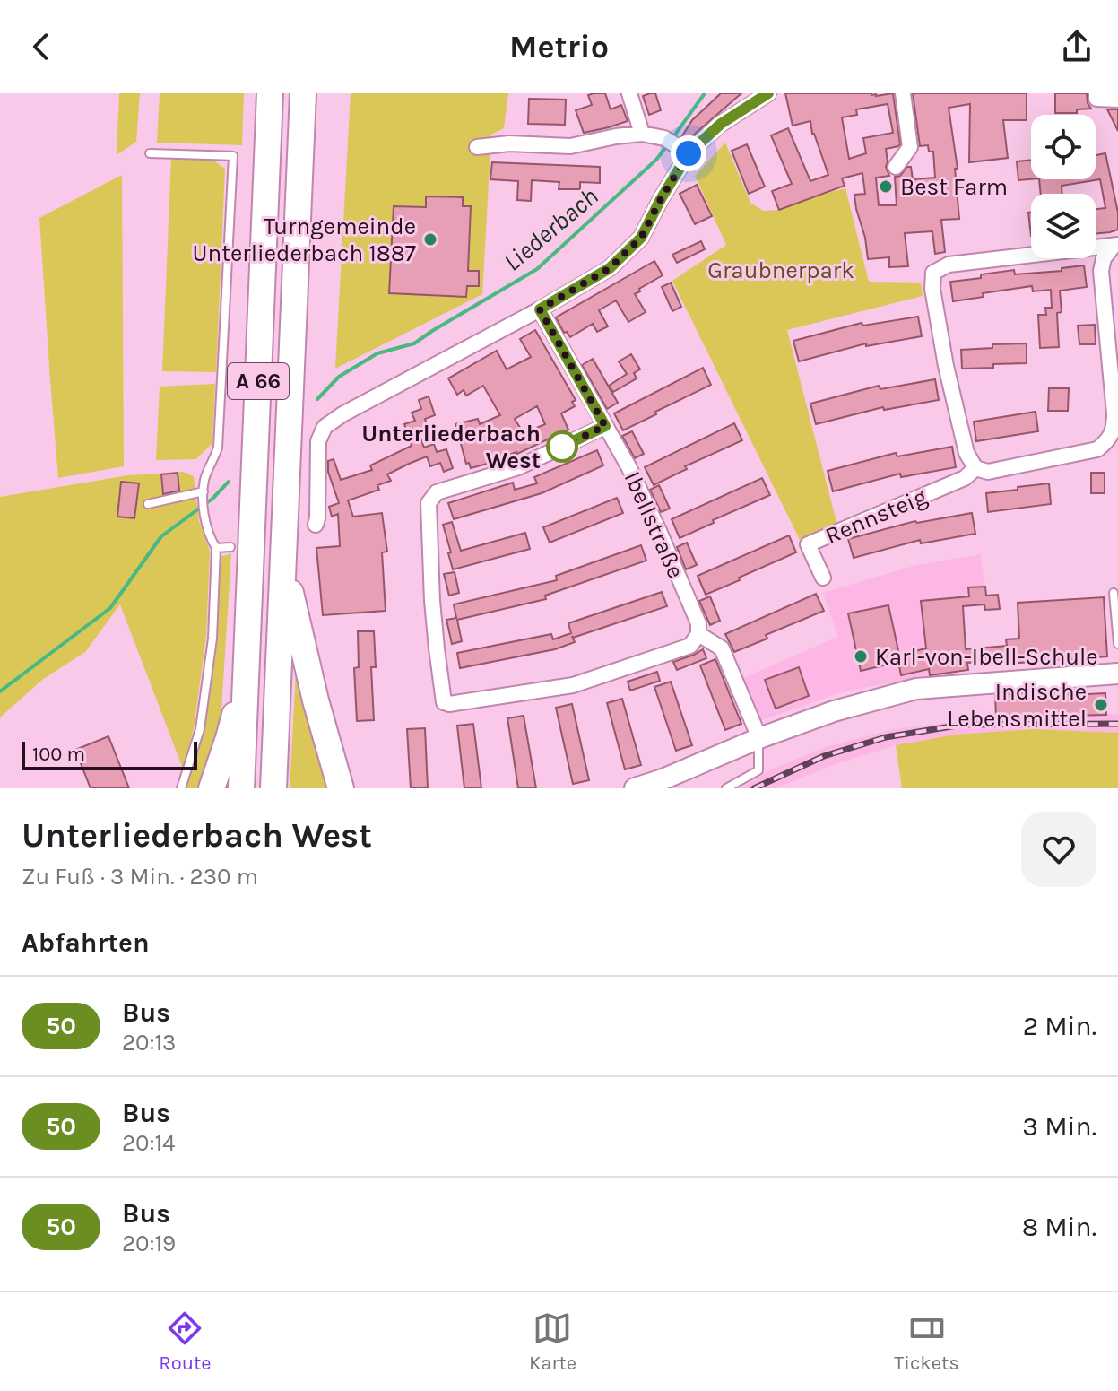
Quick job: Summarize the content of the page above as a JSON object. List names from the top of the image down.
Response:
{
  "streets": {
    "highway": ["A 66"],
    "street": ["Rennsteig", "Ibellstraße"]
  },
  "water": ["Liederbach"],
  "parks": ["Graubnerpark"],
  "places": [
    "Best Farm",
    "Turngemeinde Unterliederbach 1887",
    "Unterliederbach West",
    "Karl-von-Ibell-Schule",
    "Indische Lebensmittel"
  ],
  "lines": ["bus line 50"],
  "scale_bar": "100 m",
  "page": {
    "header": "Metrio",
    "scale": "100 m",
    "heading": [
      ["Unterliederbach West", "Zu Fuß · 3 Min. · 230 m"],
      "Abfahrten"
    ],
    "list": [
      {
        "mark": "50",
        "name": "Bus",
        "note": "20:13",
        "value": "2 Min."
      },
      {
        "mark": "50",
        "name": "Bus",
        "note": "20:14",
        "value": "3 Min."
      },
      {
        "mark": "50",
        "name": "Bus",
        "note": "20:19",
        "value": "8 Min."
      }
    ],
    "tabs": ["Route", "Karte", "Tickets"]
  }
}
